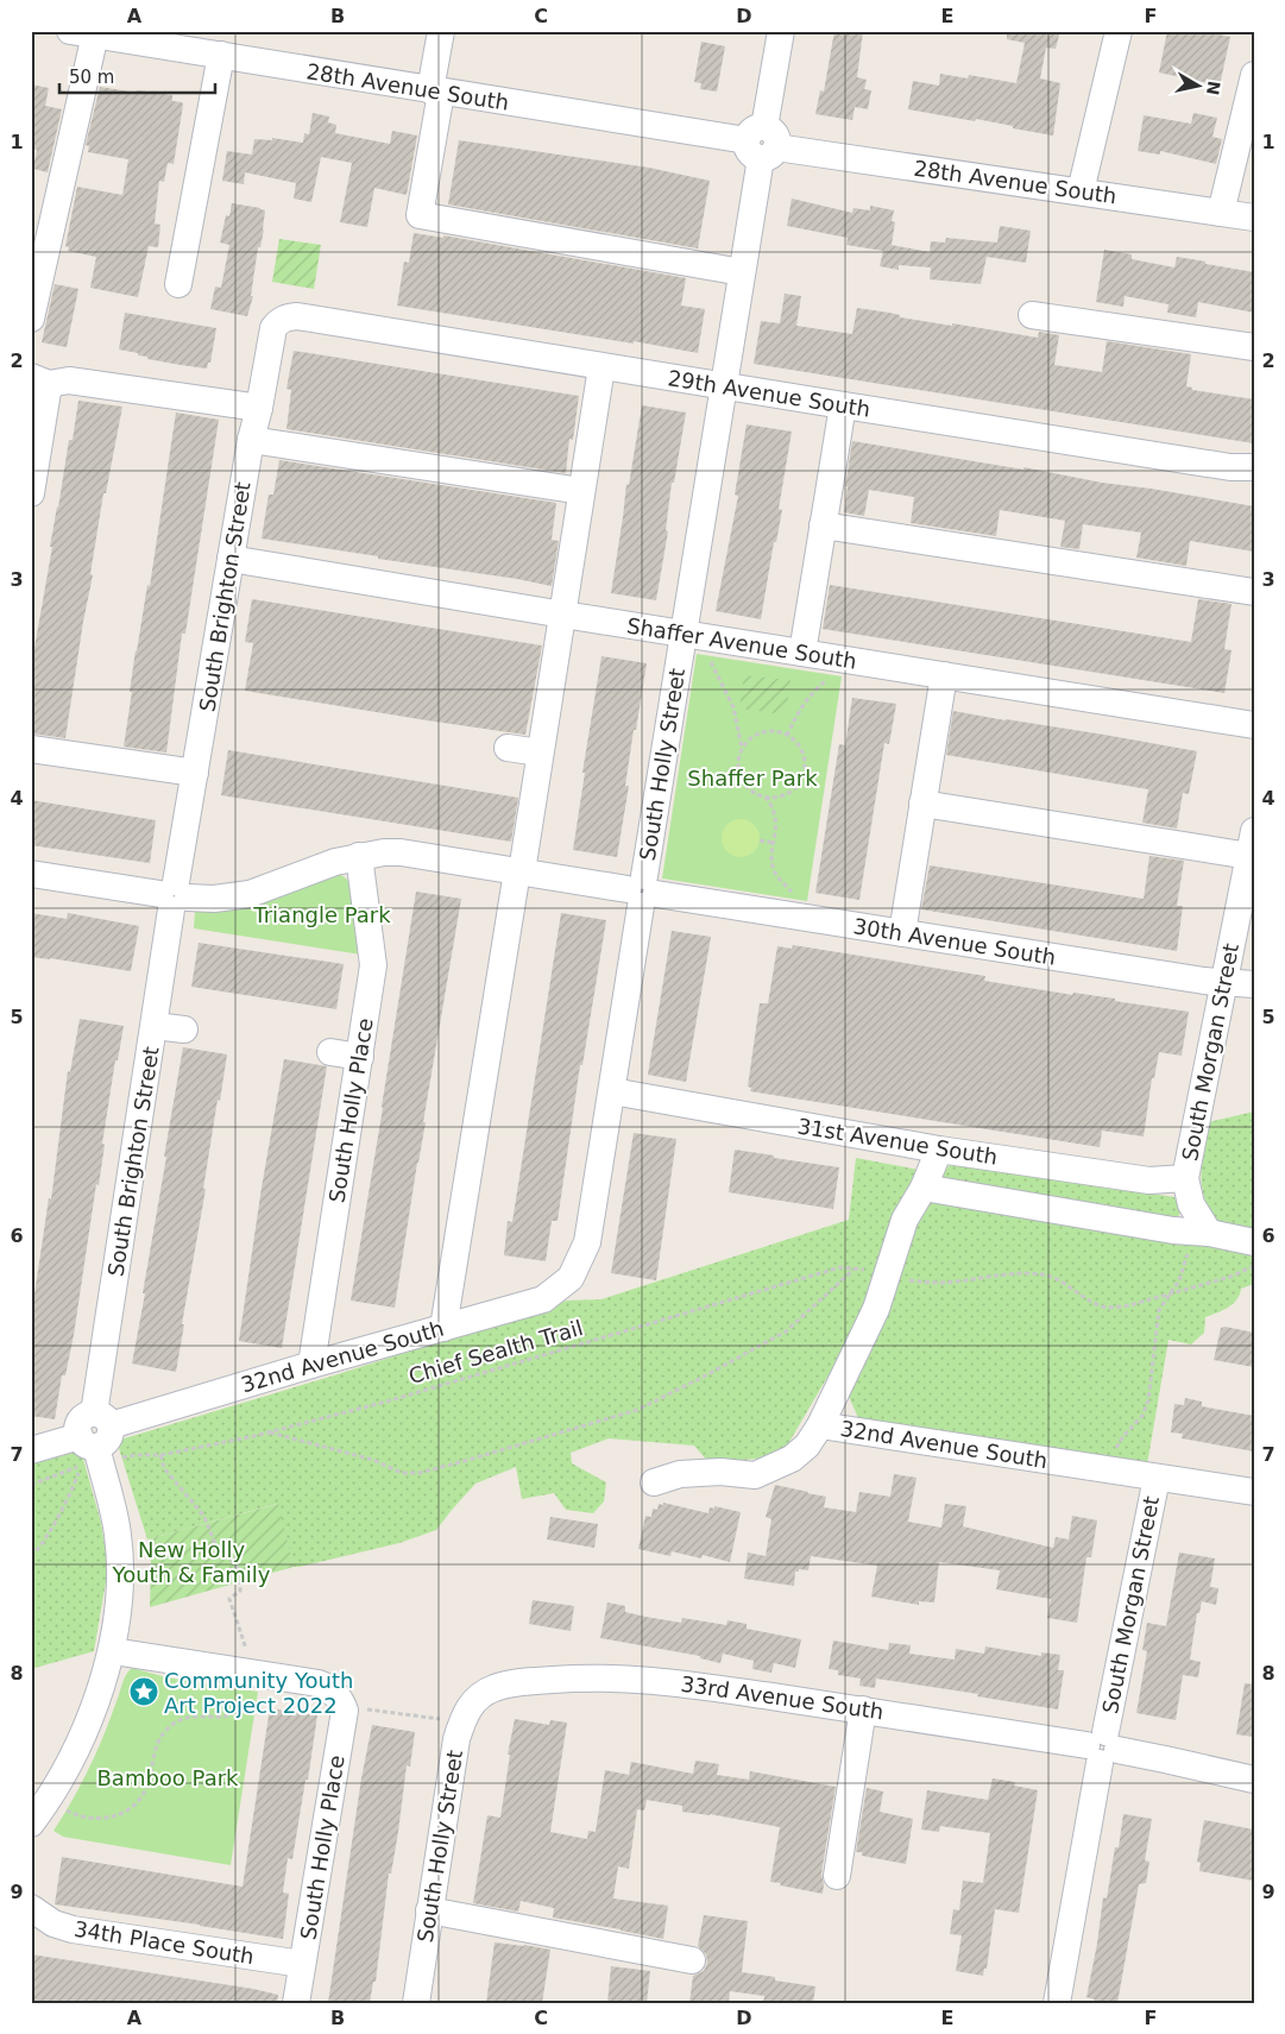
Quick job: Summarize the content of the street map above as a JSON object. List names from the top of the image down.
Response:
{
  "streets": {
    "street": [
      "28th Avenue South",
      "29th Avenue South",
      "South Brighton Street",
      "Shaffer Avenue South",
      "South Holly Street",
      "30th Avenue South",
      "South Morgan Street",
      "South Holly Place",
      "31st Avenue South",
      "32nd Avenue South",
      "33rd Avenue South",
      "34th Place South"
    ],
    "path": ["Chief Sealth Trail"]
  },
  "crossings": [
    ["28th Avenue South", "South Holly Street"],
    ["29th Avenue South", "South Brighton Street"],
    ["29th Avenue South", "South Holly Street"],
    ["South Brighton Street", "Shaffer Avenue South"],
    ["South Brighton Street", "30th Avenue South"],
    ["South Brighton Street", "Chief Sealth Trail"],
    ["South Brighton Street", "32nd Avenue South"],
    ["Shaffer Avenue South", "South Holly Street"],
    ["South Holly Street", "30th Avenue South"],
    ["South Holly Street", "31st Avenue South"],
    ["South Holly Street", "32nd Avenue South"],
    ["South Holly Street", "33rd Avenue South"],
    ["30th Avenue South", "South Morgan Street"],
    ["30th Avenue South", "South Holly Place"],
    ["South Morgan Street", "31st Avenue South"],
    ["South Morgan Street", "32nd Avenue South"],
    ["South Morgan Street", "33rd Avenue South"],
    ["South Holly Place", "32nd Avenue South"],
    ["South Holly Place", "34th Place South"],
    ["Chief Sealth Trail", "32nd Avenue South"]
  ],
  "parks": [
    "Shaffer Park",
    "Triangle Park",
    "New Holly Youth & Family",
    "Bamboo Park"
  ],
  "places": {
    "place": ["Community Youth Art Project 2022"]
  },
  "scale_bar": "50 m",
  "north": "right",
  "grid": {
    "columns": [
      "A",
      "B",
      "C",
      "D",
      "E",
      "F"
    ],
    "rows": [
      "1",
      "2",
      "3",
      "4",
      "5",
      "6",
      "7",
      "8",
      "9"
    ]
  }
}
